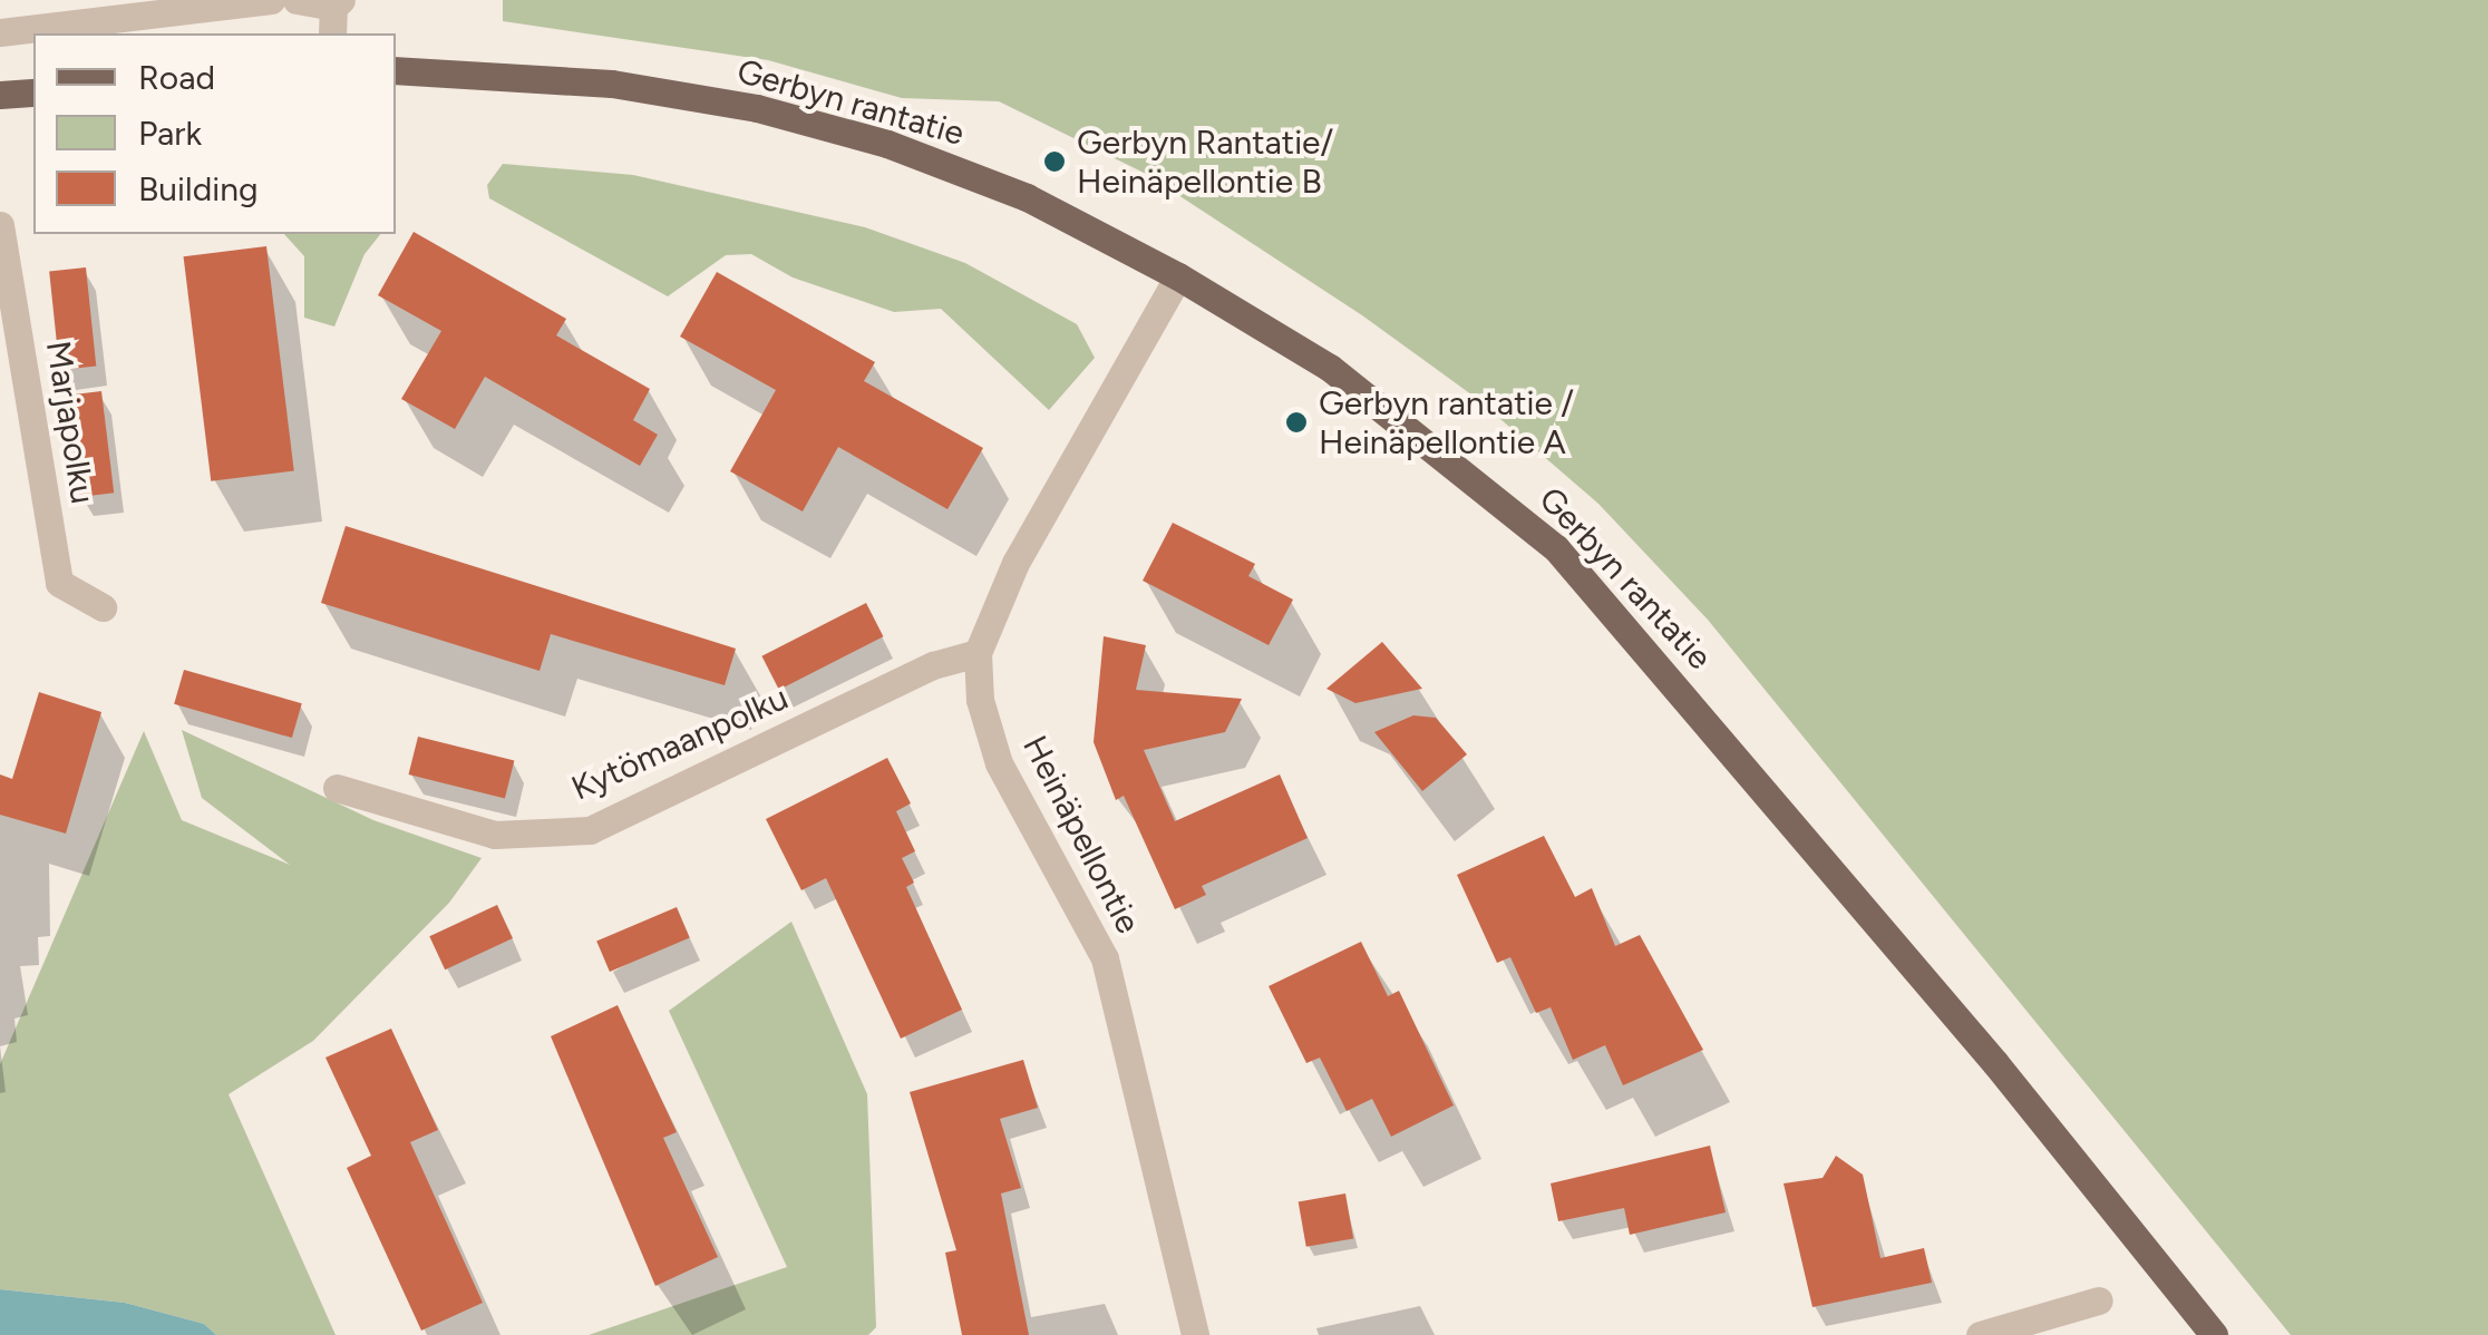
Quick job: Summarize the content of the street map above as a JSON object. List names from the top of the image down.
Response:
{
  "streets": {
    "main road": ["Gerbyn rantatie"],
    "street": ["Marjapolku", "Kytömaanpolku", "Heinäpellontie"]
  },
  "crossings": [
    ["Gerbyn rantatie", "Heinäpellontie"],
    ["Kytömaanpolku", "Heinäpellontie"]
  ],
  "places": ["Gerbyn Rantatie/ Heinäpellontie B", "Gerbyn rantatie / Heinäpellontie A"],
  "legend": ["Road", "Park", "Building"]
}
